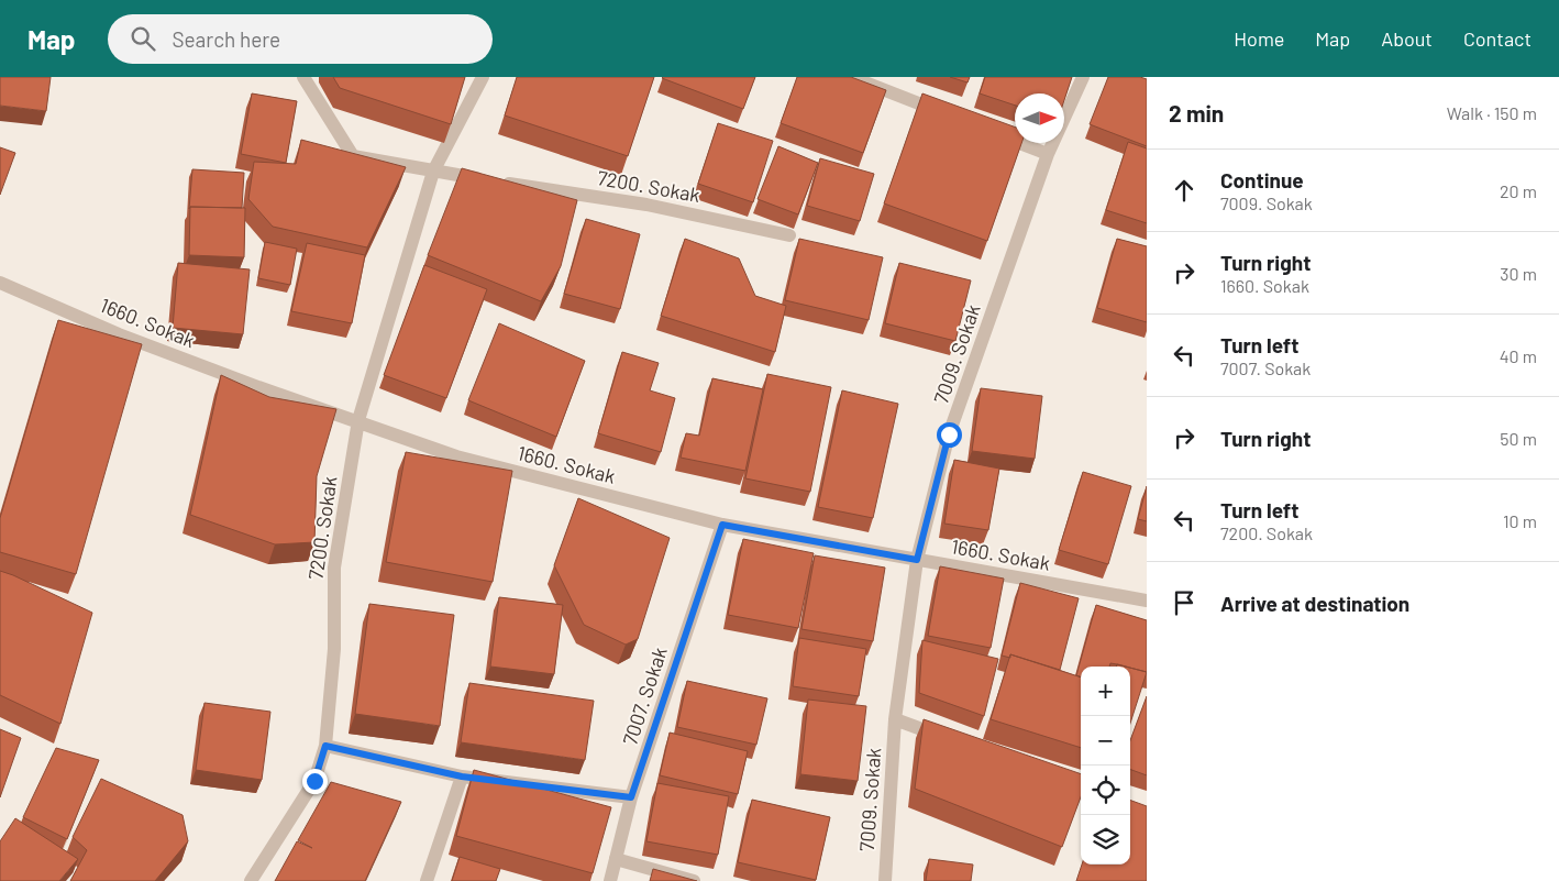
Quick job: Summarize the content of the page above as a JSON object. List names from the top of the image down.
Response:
{
  "streets": {
    "street": [
      "7200. Sokak",
      "1660. Sokak",
      "7009. Sokak",
      "7007. Sokak"
    ]
  },
  "crossings": [
    ["7200. Sokak", "1660. Sokak"],
    ["1660. Sokak", "7009. Sokak"],
    ["1660. Sokak", "7007. Sokak"]
  ],
  "north": "right",
  "page": {
    "header": "Map",
    "search": "Search here",
    "nav": [
      "Home",
      "Map",
      "About",
      "Contact"
    ],
    "heading": ["2 min", "Walk · 150 m"],
    "list": [
      ["Continue", "7009. Sokak", "20 m"],
      ["Turn right", "1660. Sokak", "30 m"],
      ["Turn left", "7007. Sokak", "40 m"],
      ["Turn right", "50 m"],
      ["Turn left", "7200. Sokak", "10 m"],
      "Arrive at destination"
    ],
    "map_buttons": ["+", "−"]
  }
}
